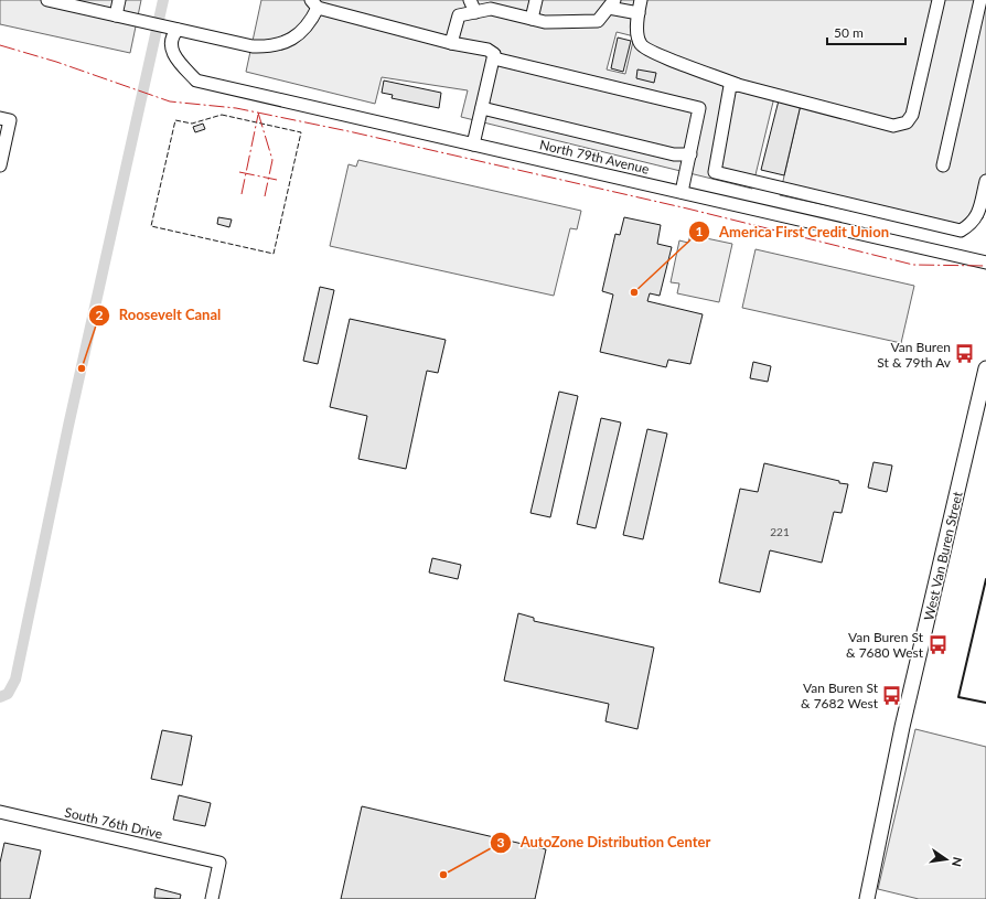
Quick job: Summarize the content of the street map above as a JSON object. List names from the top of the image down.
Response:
{
  "streets": {
    "main road": ["West Van Buren Street"],
    "street": ["North 79th Avenue", "South 76th Drive"]
  },
  "places": {
    "other": ["America First Credit Union", "Roosevelt Canal", "AutoZone Distribution Center"],
    "bus stop": ["Van Buren St & 79th Av", "Van Buren St & 7680 West", "Van Buren St & 7682 West"]
  },
  "house_numbers": ["221"],
  "scale_bar": "50 m",
  "north": "right"
}
